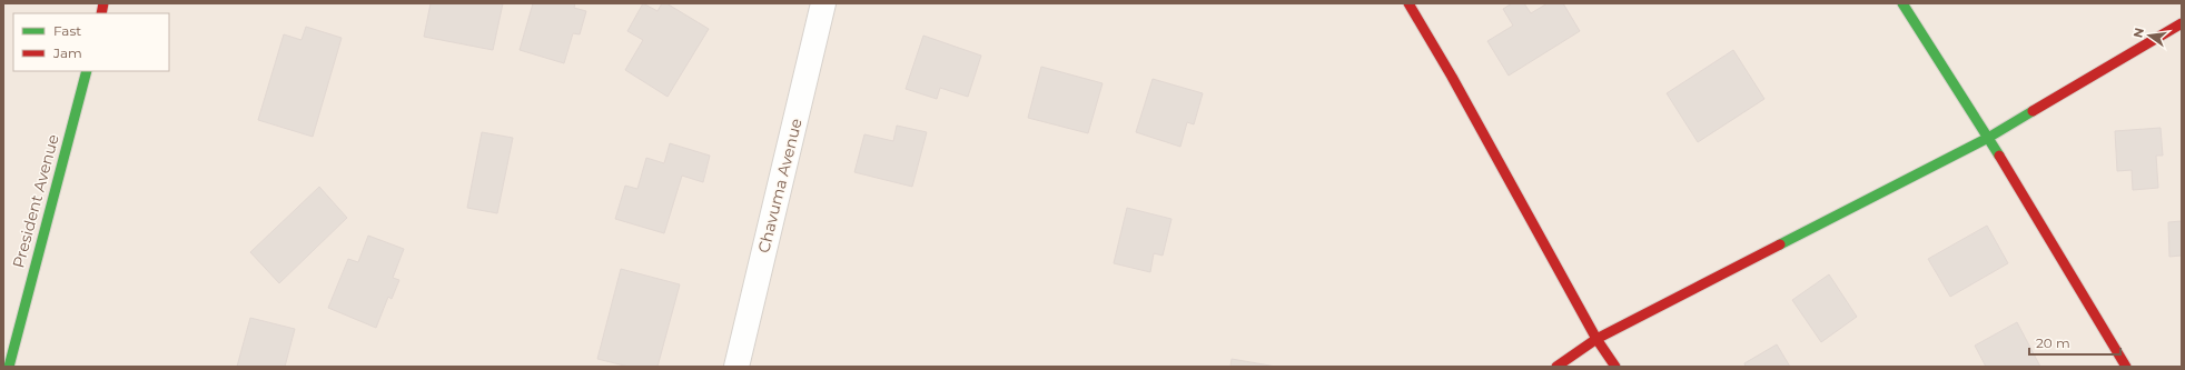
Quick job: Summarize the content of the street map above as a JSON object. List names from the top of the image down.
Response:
{
  "streets": {
    "street": ["Chavuma Avenue", "President Avenue"]
  },
  "legend": ["Fast", "Jam"],
  "scale_bar": "20 m",
  "north": "left"
}
